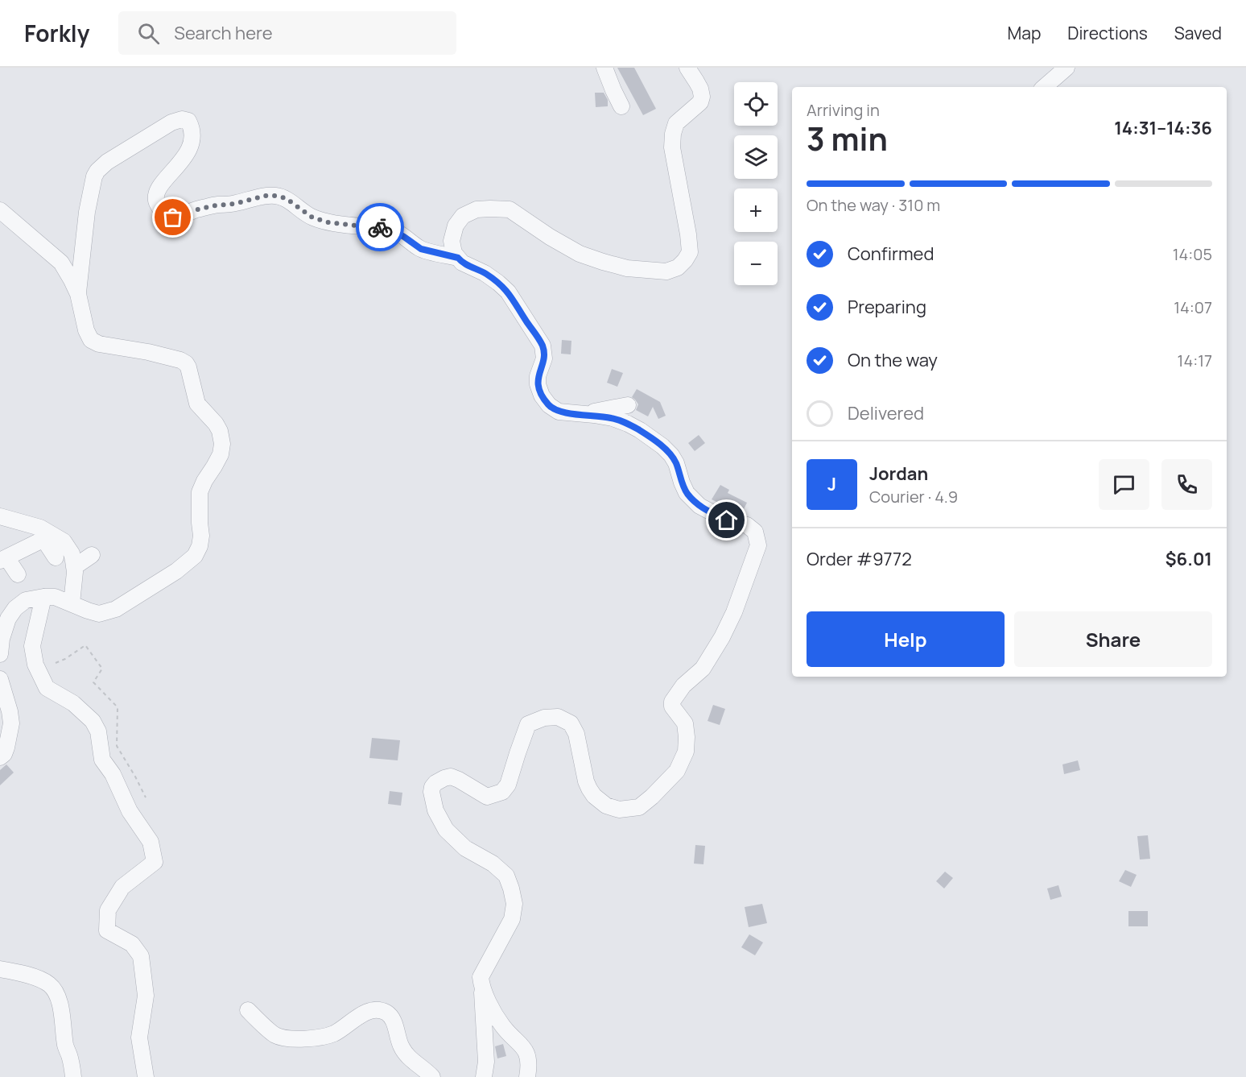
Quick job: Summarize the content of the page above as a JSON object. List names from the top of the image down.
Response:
{
  "page": {
    "header": "Forkly",
    "search": "Search here",
    "nav": ["Map", "Directions", "Saved"],
    "map_buttons": ["+", "−"],
    "heading": ["3 min", "Arriving in", "14:31–14:36"],
    "panel": [
      "Jordan",
      "Courier · 4.9",
      "Order #9772",
      "$6.01"
    ],
    "bar": "On the way · 310 m",
    "list": [
      ["Confirmed", "14:05"],
      ["Preparing", "14:07"],
      ["On the way", "14:17"],
      "Delivered"
    ],
    "round": "J",
    "buttons": ["Help", "Share"]
  }
}
